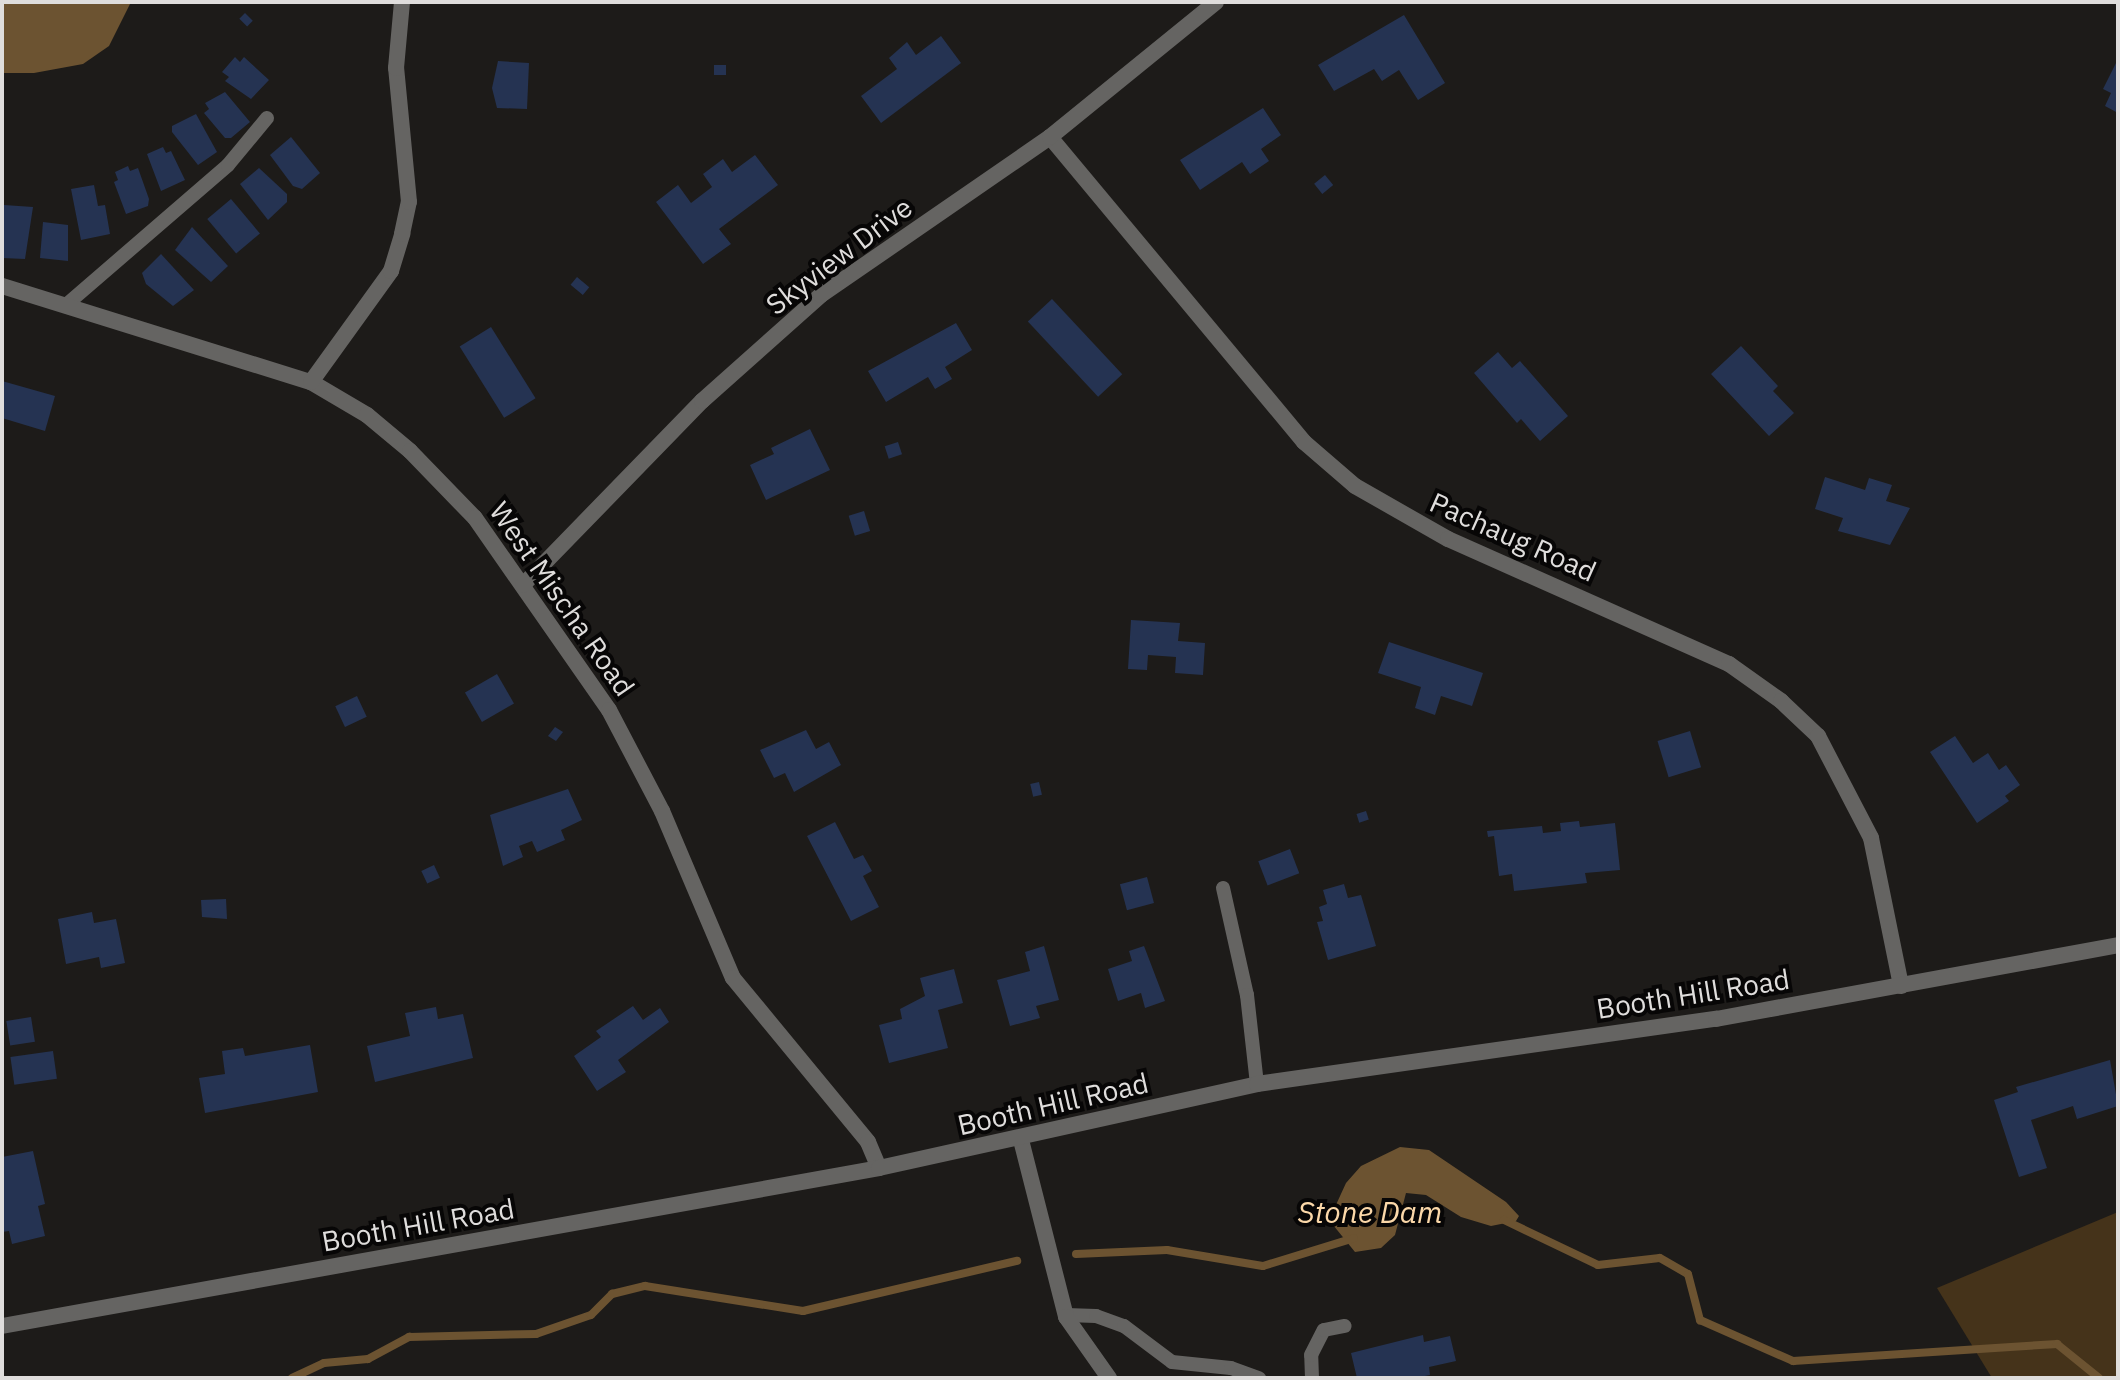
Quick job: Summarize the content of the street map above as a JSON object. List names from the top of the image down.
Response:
{
  "streets": {
    "street": [
      "Skyview Drive",
      "Pachaug Road",
      "West Mischa Road",
      "Booth Hill Road"
    ]
  },
  "crossings": [
    ["Skyview Drive", "Pachaug Road"],
    ["Skyview Drive", "West Mischa Road"],
    ["Pachaug Road", "Booth Hill Road"],
    ["West Mischa Road", "Booth Hill Road"]
  ],
  "water": ["Stone Dam"]
}
